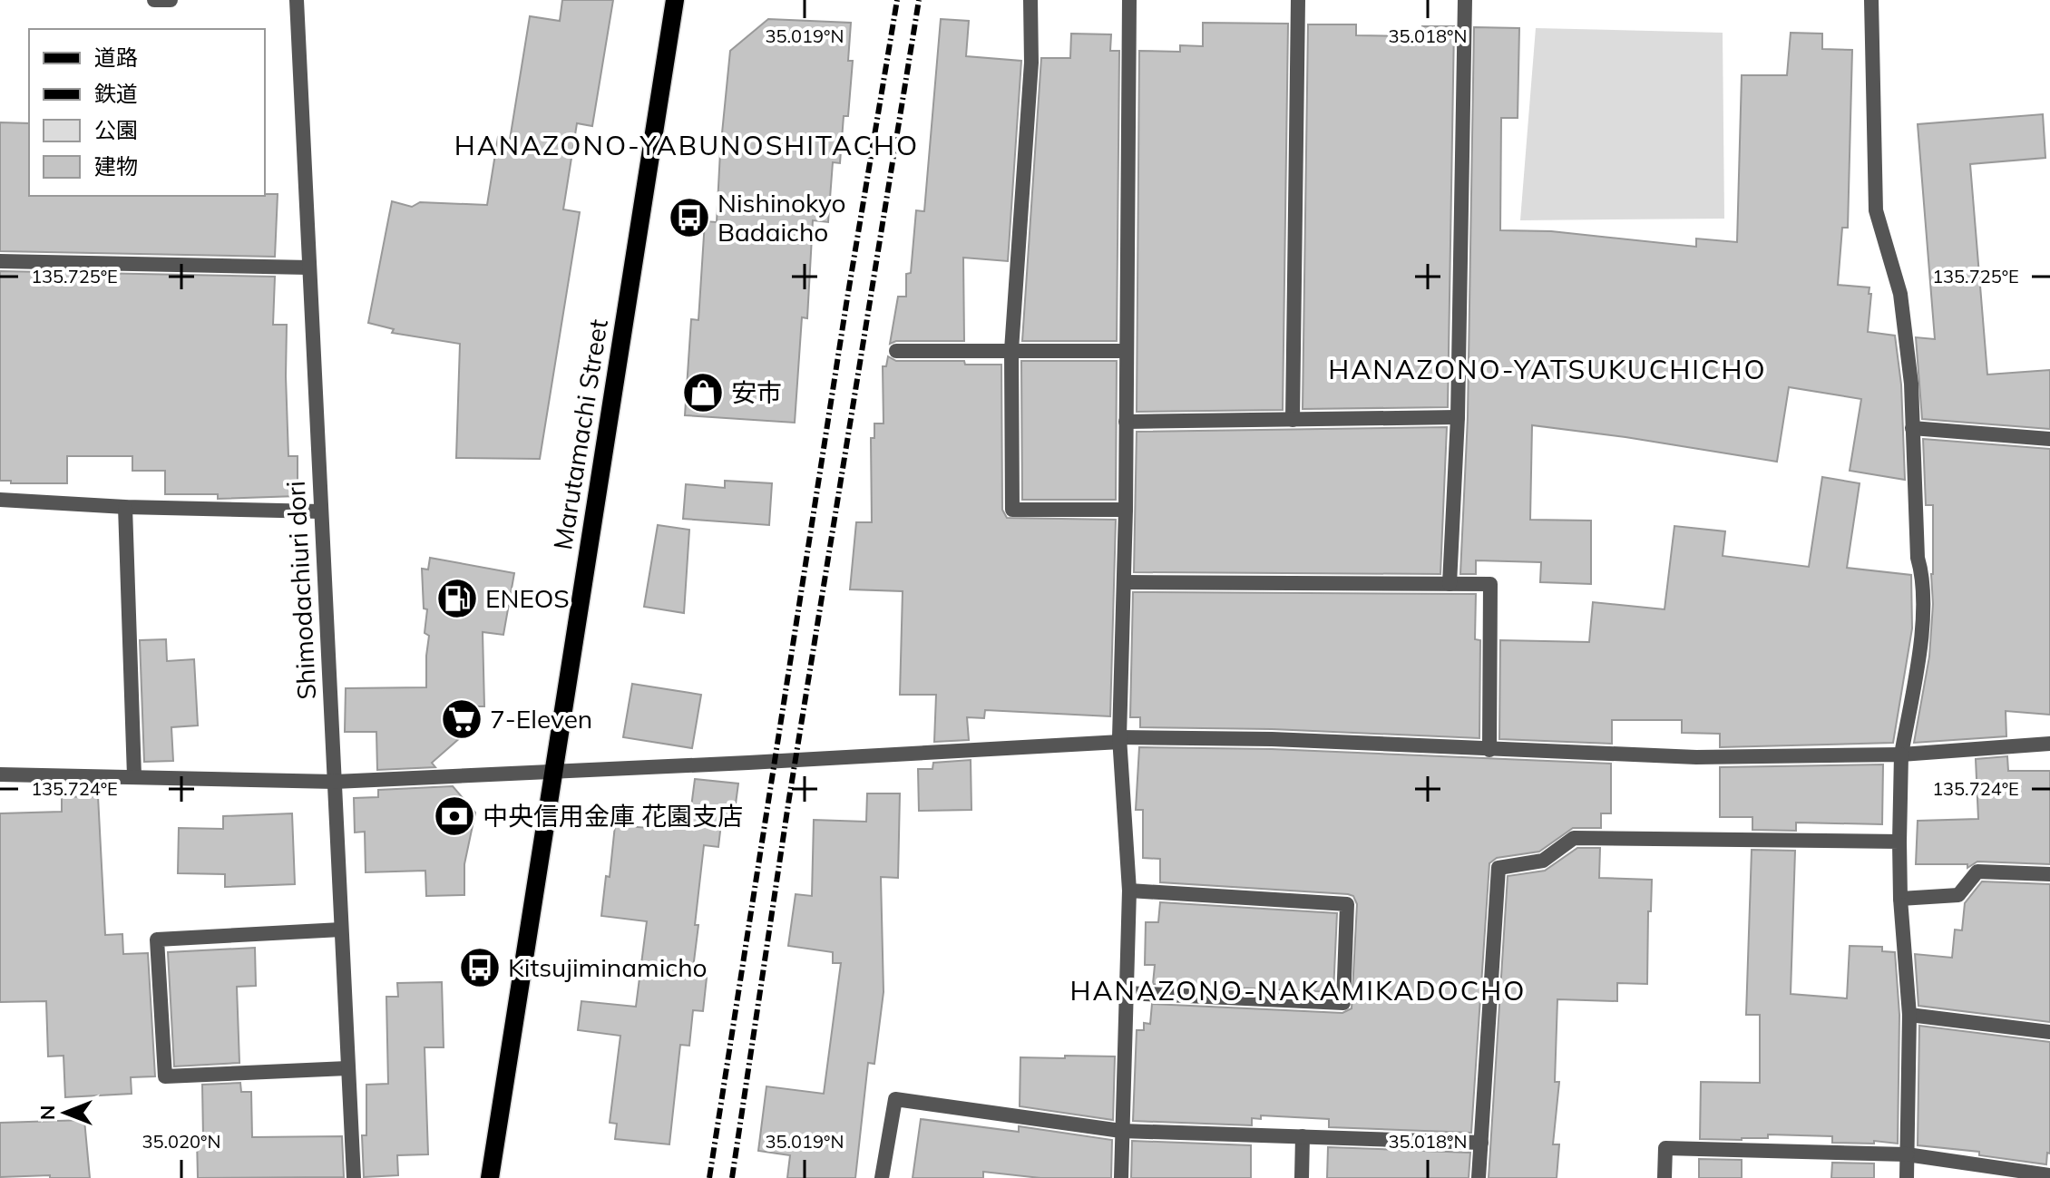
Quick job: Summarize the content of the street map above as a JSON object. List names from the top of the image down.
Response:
{
  "streets": {
    "main road": ["Marutamachi Street"],
    "street": ["Shimodachiuri dori"]
  },
  "districts": ["HANAZONO-YABUNOSHITACHO", "HANAZONO-YATSUKUCHICHO", "HANAZONO-NAKAMIKADOCHO"],
  "places": {
    "bus stop": ["Nishinokyo Badaicho", "Kitsujiminamicho"],
    "shop": ["安市"],
    "fuel station": ["ENEOS"],
    "supermarket": ["7-Eleven"],
    "bank": ["中央信用金庫 花園支店"]
  },
  "legend": [
    "道路",
    "鉄道",
    "公園",
    "建物"
  ],
  "north": "left",
  "coordinates": [
    "35.019°N",
    "35.018°N",
    "135.725°E",
    "135.724°E",
    "35.020°N"
  ]
}
